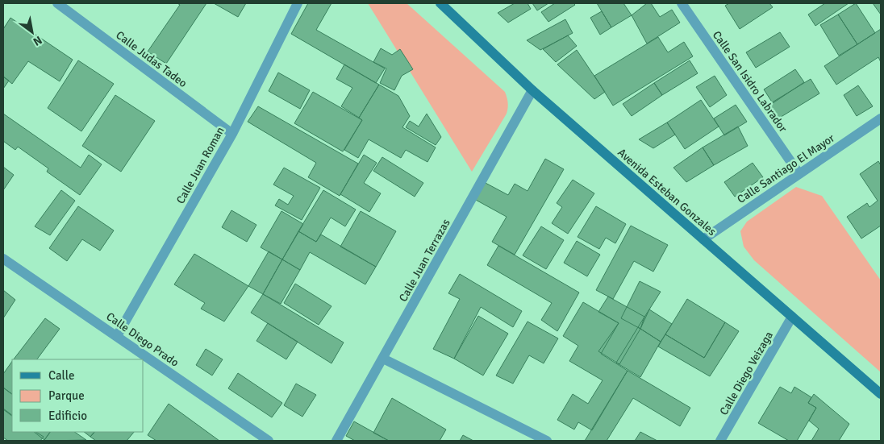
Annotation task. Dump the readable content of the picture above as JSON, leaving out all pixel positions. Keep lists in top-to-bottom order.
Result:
{
  "streets": {
    "street": [
      "Calle Judas Tadeo",
      "Calle San Isidro Labrador",
      "Calle Juan Roman",
      "Calle Santiago El Mayor",
      "Avenida Esteban Gonzales",
      "Calle Juan Terrazas",
      "Calle Diego Prado",
      "Calle Diego Veizaga"
    ]
  },
  "crossings": [
    ["Calle Judas Tadeo", "Calle Juan Roman"],
    ["Calle San Isidro Labrador", "Calle Santiago El Mayor"],
    ["Calle Juan Roman", "Calle Diego Prado"],
    ["Calle Santiago El Mayor", "Avenida Esteban Gonzales"],
    ["Avenida Esteban Gonzales", "Calle Juan Terrazas"],
    ["Avenida Esteban Gonzales", "Calle Diego Veizaga"]
  ],
  "legend": ["Calle", "Parque", "Edificio"],
  "north": "bottom right"
}
